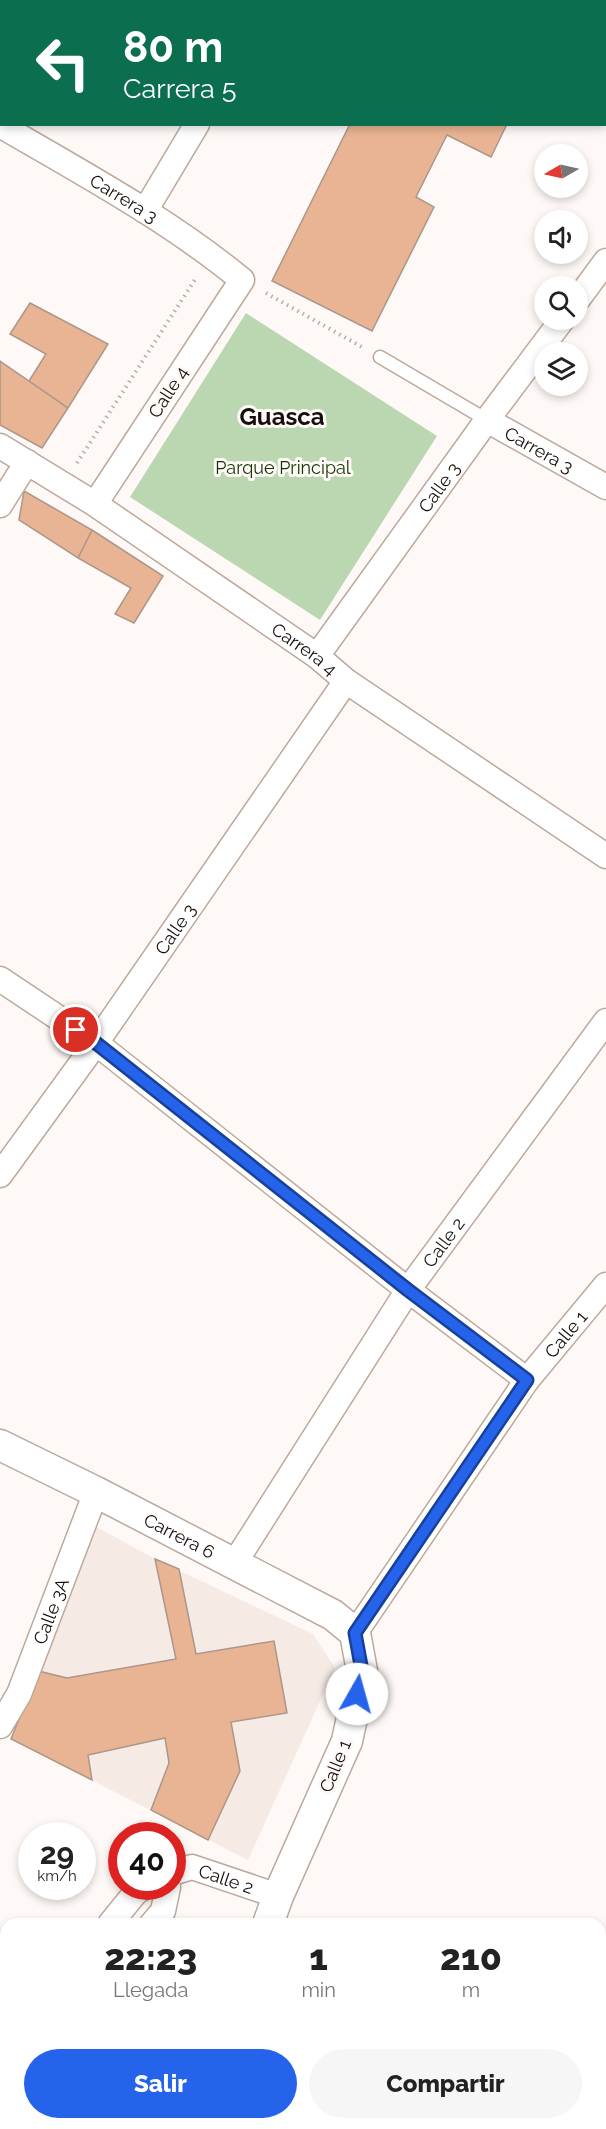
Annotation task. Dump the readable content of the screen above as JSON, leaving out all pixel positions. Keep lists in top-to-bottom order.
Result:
{
  "streets": {
    "street": [
      "Carrera 3",
      "Calle 4",
      "Calle 3",
      "Carrera 4",
      "Calle 2",
      "Calle 1",
      "Carrera 6",
      "Calle 3A"
    ]
  },
  "crossings": [
    ["Carrera 3", "Calle 4"],
    ["Carrera 3", "Calle 3"],
    ["Calle 4", "Carrera 4"],
    ["Calle 3", "Carrera 4"],
    ["Calle 2", "Calle 1"],
    ["Calle 2", "Carrera 6"],
    ["Calle 1", "Carrera 6"],
    ["Carrera 6", "Calle 3A"]
  ],
  "districts": ["Guasca"],
  "parks": ["Parque Principal"],
  "north": "left",
  "page": {
    "turn": ["80 m", "Carrera 5"],
    "speed": "29 km/h",
    "limit": "40",
    "eta": [
      "22:23",
      "Llegada",
      "1",
      "min",
      "210",
      "m"
    ],
    "buttons": ["Salir", "Compartir"]
  }
}
